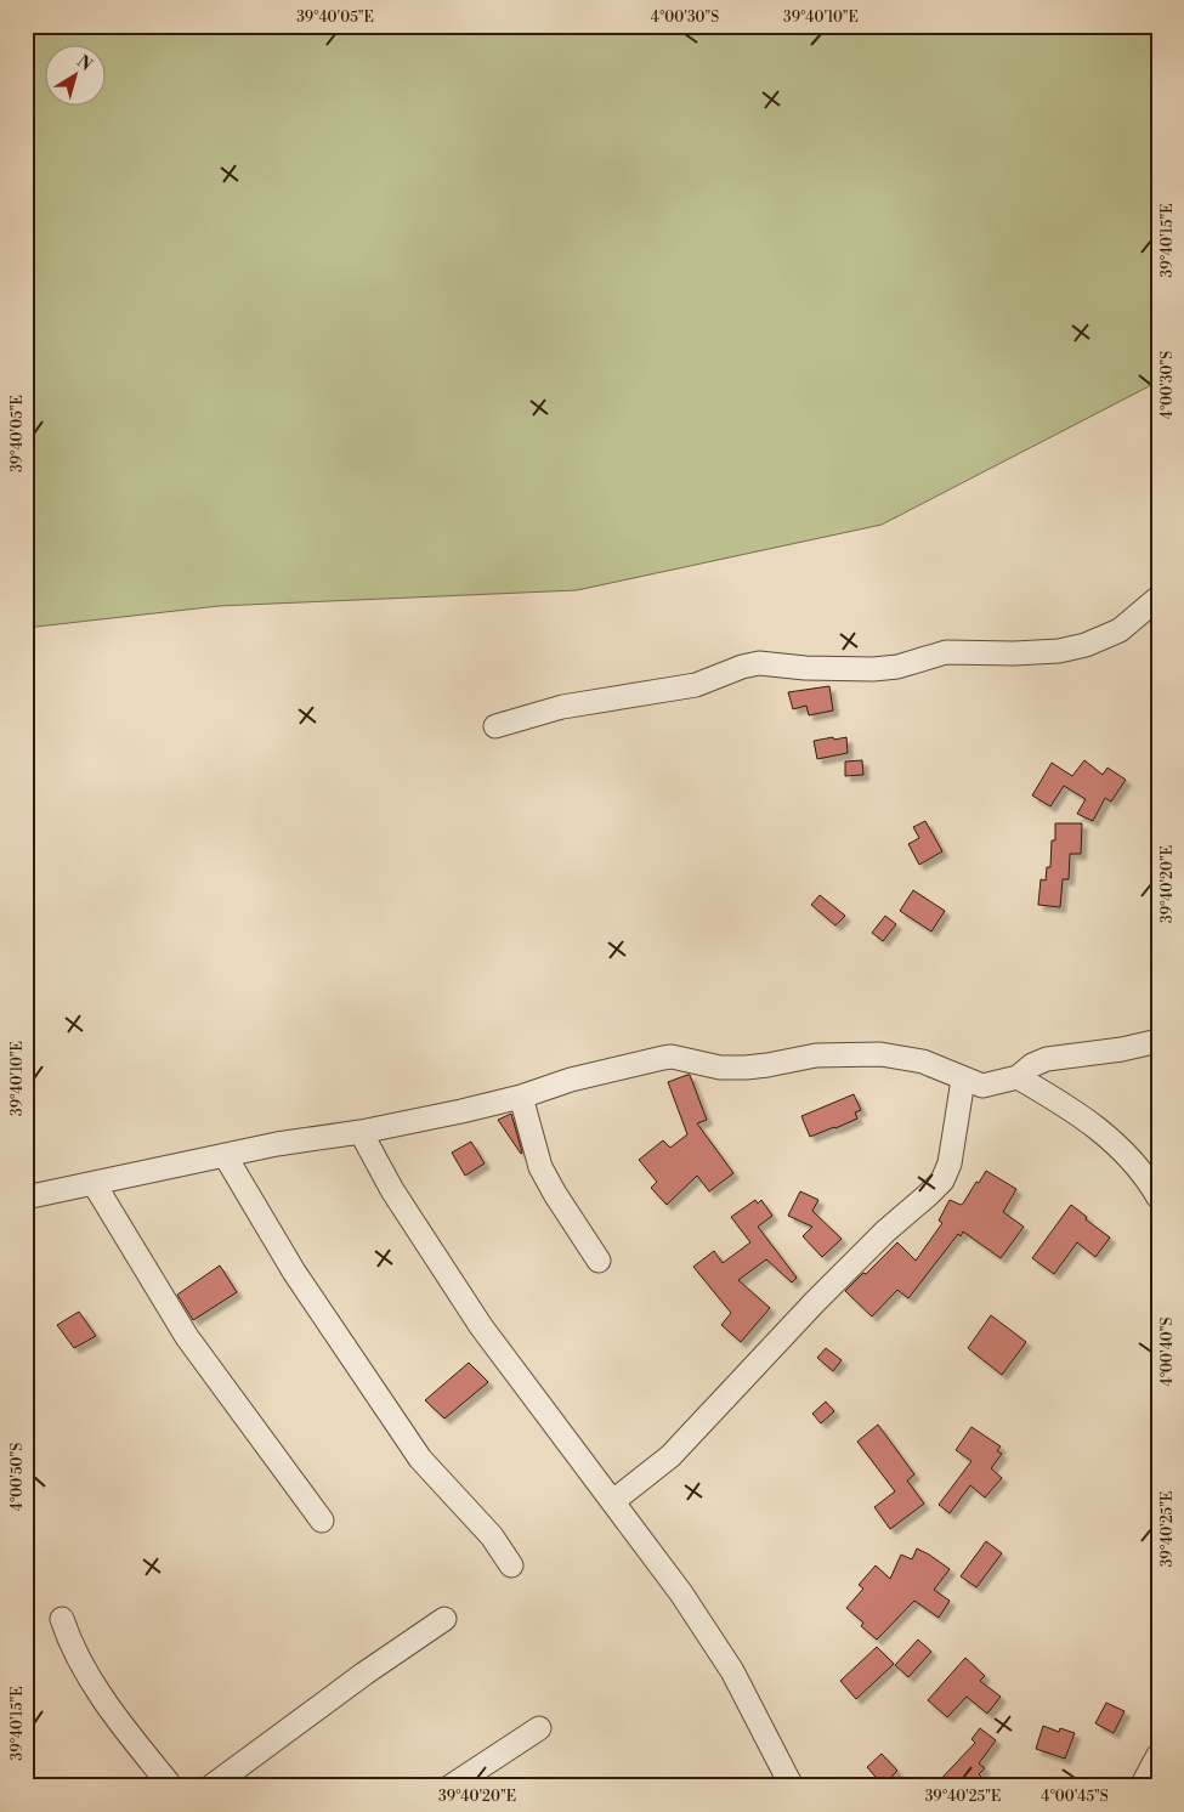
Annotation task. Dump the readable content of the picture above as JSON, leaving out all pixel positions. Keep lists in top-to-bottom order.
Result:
{
  "north": "top right",
  "coordinates": [
    "39°40'05\"E",
    "4°00'30\"S",
    "39°40'10\"E",
    "39°40'15\"E",
    "39°40'20\"E",
    "4°00'40\"S",
    "4°00'50\"S",
    "39°40'25\"E",
    "4°00'45\"S"
  ]
}
